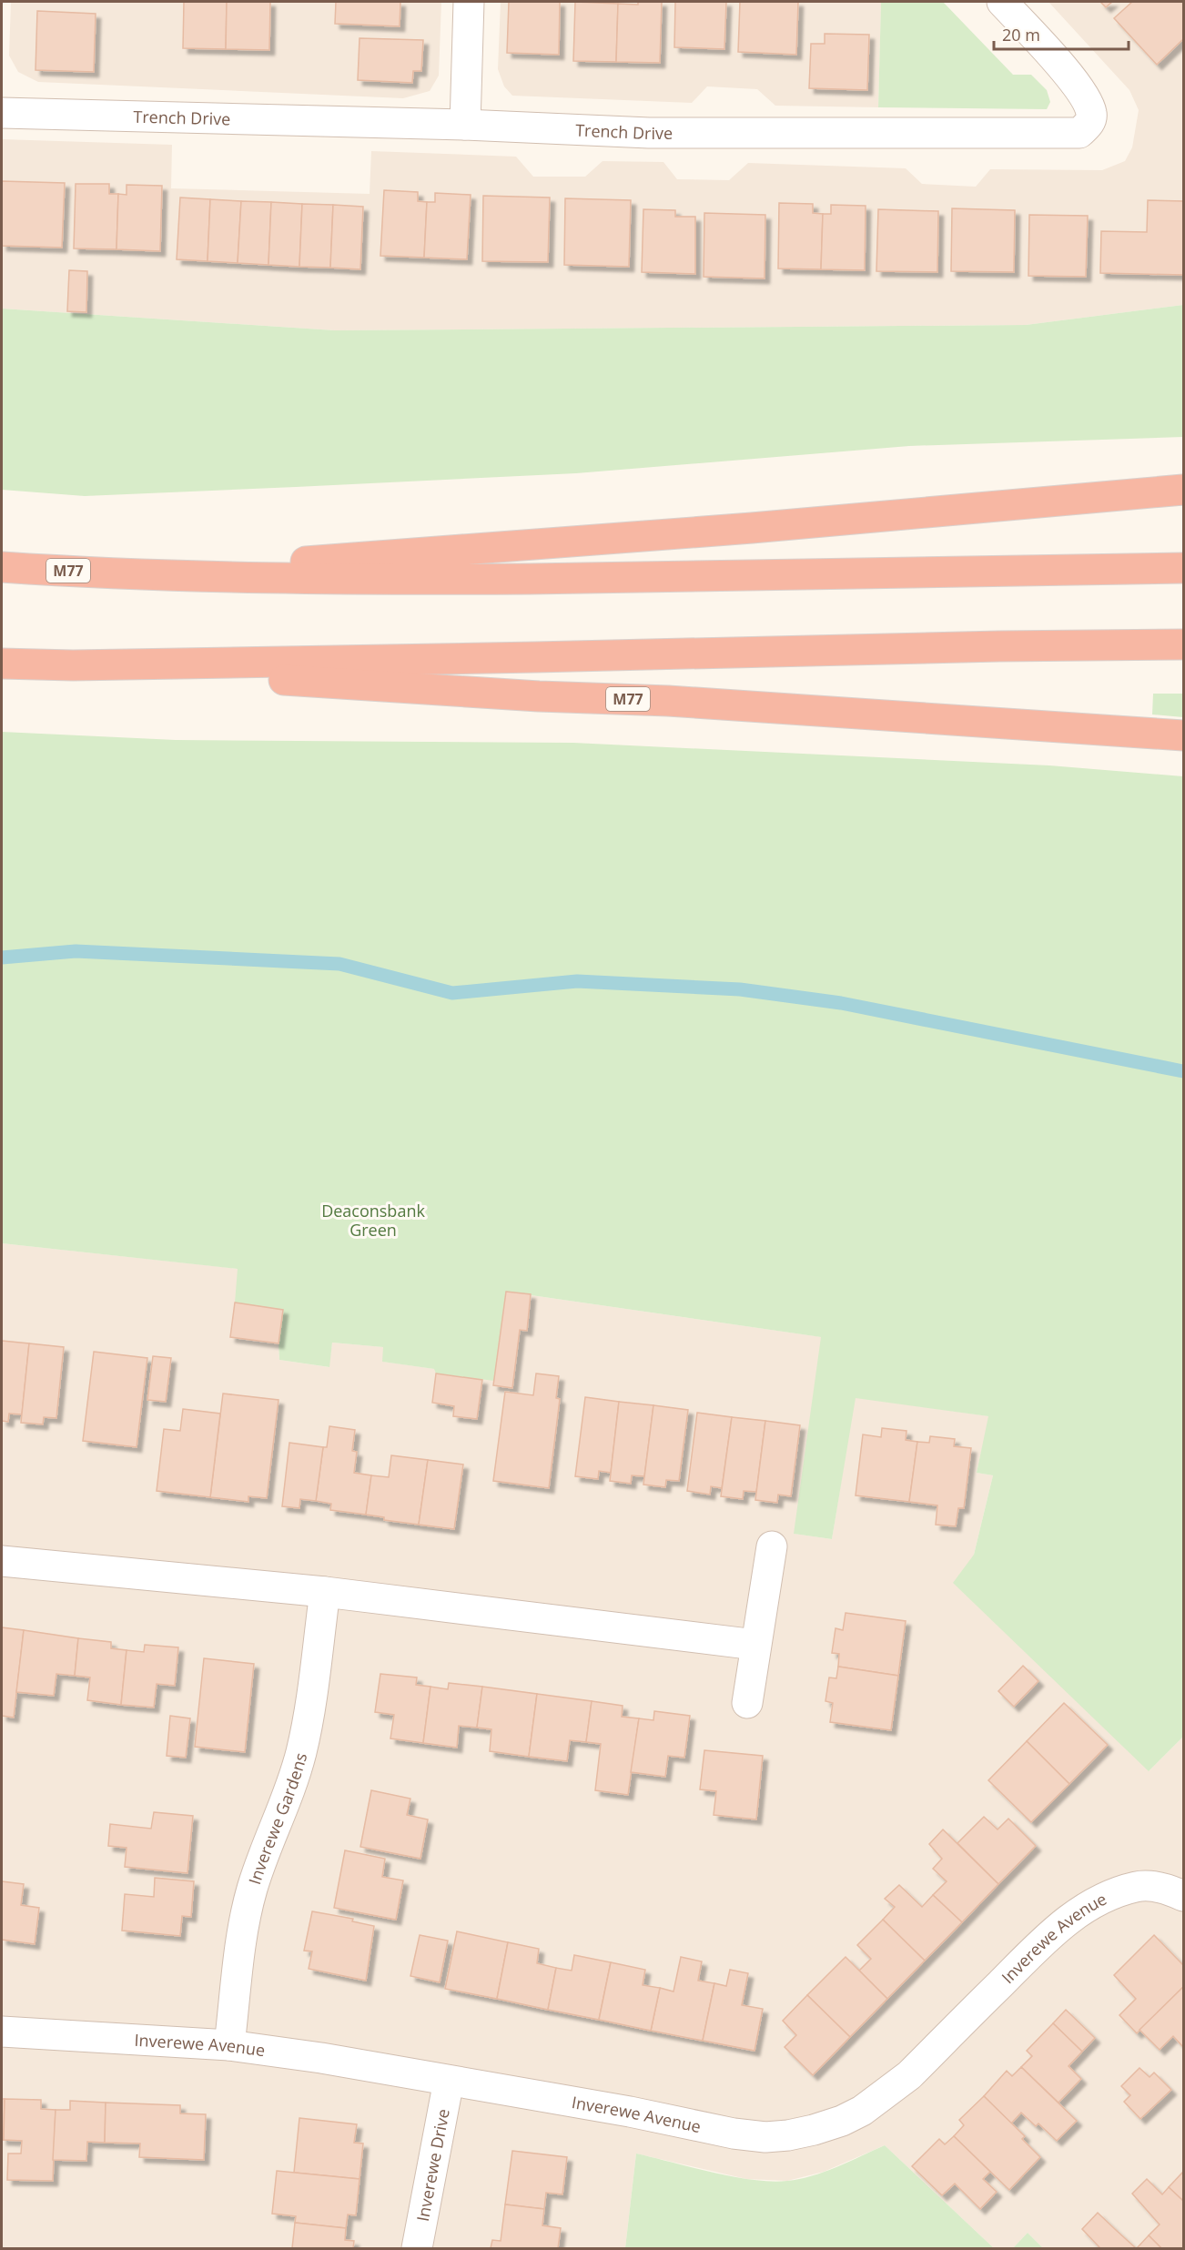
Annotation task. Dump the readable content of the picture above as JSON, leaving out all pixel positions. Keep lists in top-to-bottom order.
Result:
{
  "streets": {
    "highway": ["M77"],
    "street": [
      "Trench Drive",
      "Inverewe Gardens",
      "Inverewe Avenue",
      "Inverewe Drive"
    ]
  },
  "crossings": [
    ["Inverewe Gardens", "Inverewe Avenue"],
    ["Inverewe Avenue", "Inverewe Drive"]
  ],
  "parks": ["Deaconsbank Green"],
  "scale_bar": "20 m"
}
